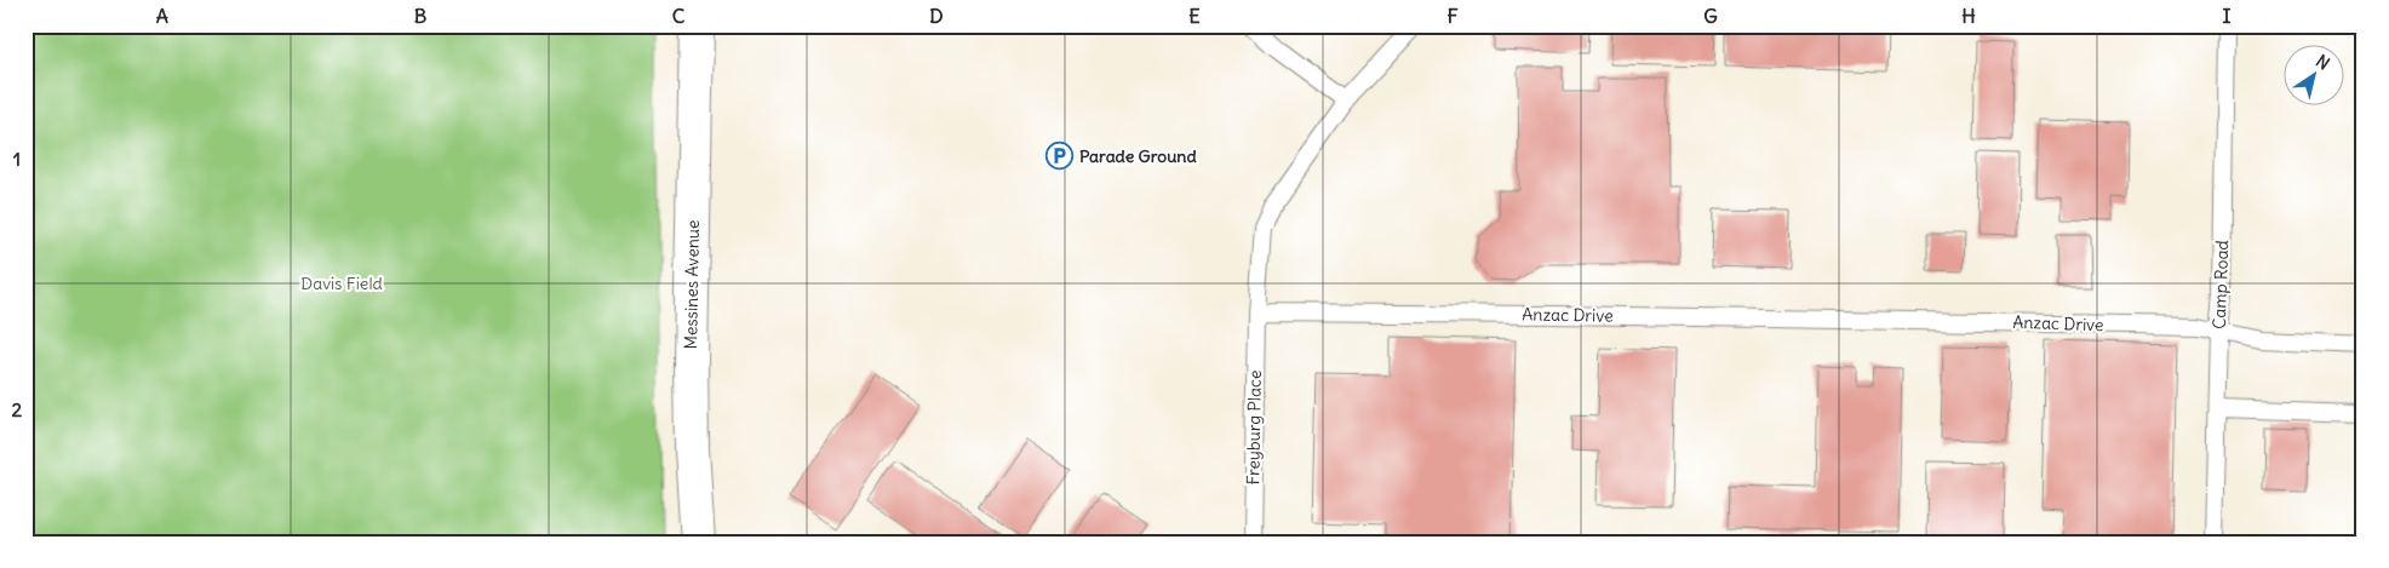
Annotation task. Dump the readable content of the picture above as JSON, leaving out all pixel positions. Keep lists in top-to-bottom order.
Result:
{
  "streets": {
    "street": ["Messines Avenue"],
    "lane": ["Camp Road", "Anzac Drive", "Freyburg Place"]
  },
  "crossings": [
    ["Camp Road", "Anzac Drive"],
    ["Anzac Drive", "Freyburg Place"]
  ],
  "parks": ["Davis Field"],
  "places": {
    "parking": ["Parade Ground"]
  },
  "north": "top right",
  "grid": {
    "columns": [
      "A",
      "B",
      "C",
      "D",
      "E",
      "F",
      "G",
      "H",
      "I"
    ],
    "rows": ["1", "2"]
  }
}
